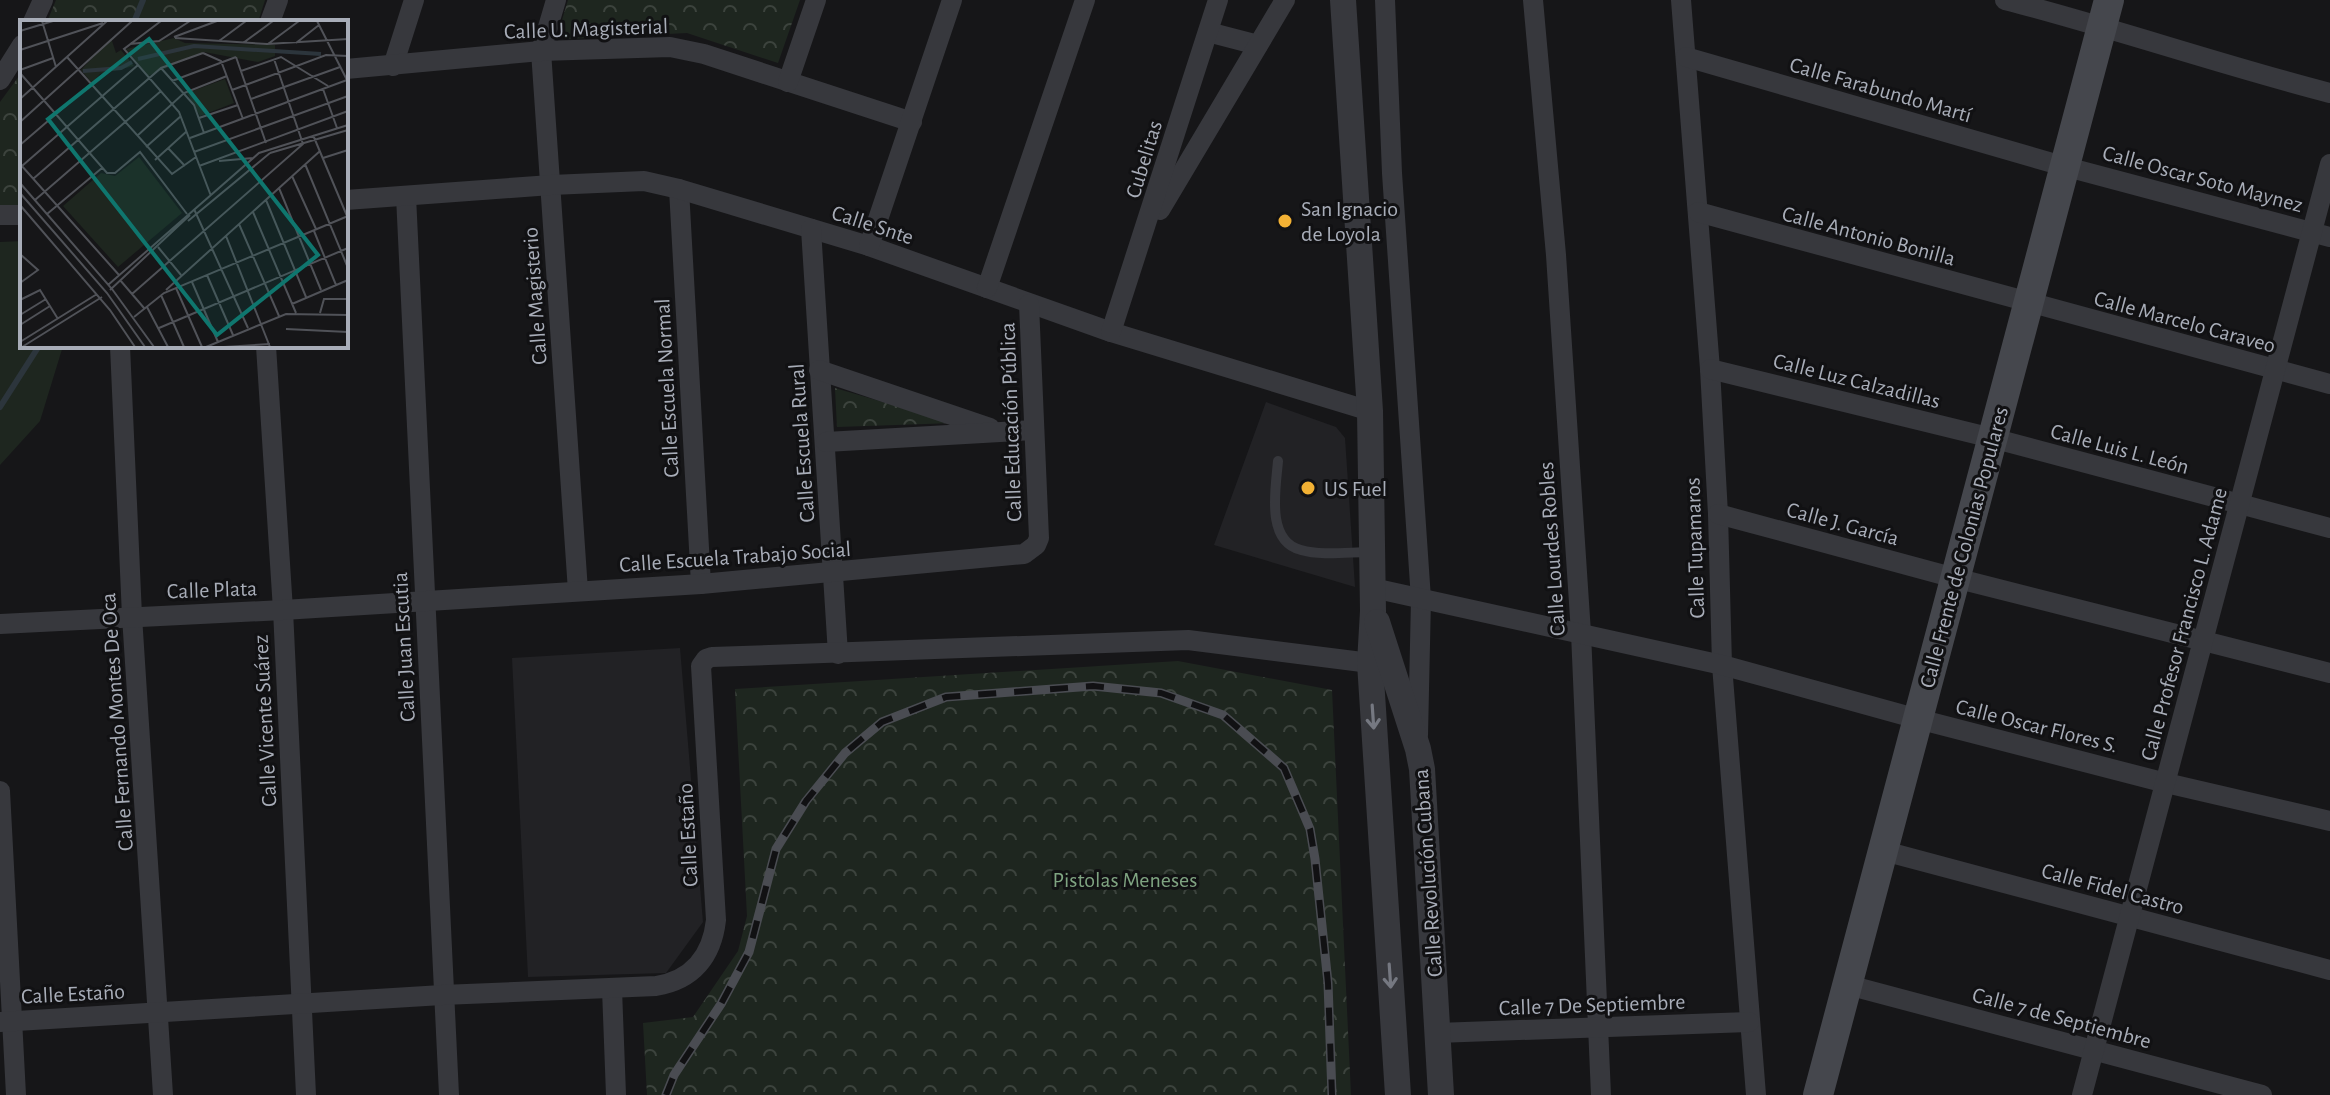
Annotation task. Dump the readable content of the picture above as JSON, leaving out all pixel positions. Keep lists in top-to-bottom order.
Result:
{
  "streets": {
    "main road": ["Calle Frente de Colonias Populares"],
    "street": [
      "Calle U. Magisterial",
      "Calle Farabundo Martí",
      "Cubelitas",
      "Calle Oscar Soto Maynez",
      "Calle Snte",
      "Calle Antonio Bonilla",
      "Calle Magisterio",
      "Calle Marcelo Caraveo",
      "Calle Luz Calzadillas",
      "Calle Escuela Normal",
      "Calle Educación Pública",
      "Calle Escuela Rural",
      "Calle Luis L. León",
      "Calle J. García",
      "Calle Tupamaros",
      "Calle Lourdes Robles",
      "Calle Escuela Trabajo Social",
      "Calle Plata",
      "Calle Profesor Francisco L. Adame",
      "Calle Juan Escutia",
      "Calle Vicente Suárez",
      "Calle Fernando Montes De Oca",
      "Calle Oscar Flores S.",
      "Calle Estaño",
      "Calle Revolución Cubana",
      "Calle Fidel Castro",
      "Calle 7 De Septiembre",
      "Calle 7 de Septiembre"
    ]
  },
  "crossings": [
    ["Calle U. Magisterial", "Calle Magisterio"],
    ["Calle Farabundo Martí", "Calle Oscar Soto Maynez"],
    ["Calle Farabundo Martí", "Calle Frente de Colonias Populares"],
    ["Calle Farabundo Martí", "Calle Tupamaros"],
    ["Cubelitas", "Calle Snte"],
    ["Calle Oscar Soto Maynez", "Calle Frente de Colonias Populares"],
    ["Calle Oscar Soto Maynez", "Calle Profesor Francisco L. Adame"],
    ["Calle Snte", "Calle Magisterio"],
    ["Calle Snte", "Calle Escuela Normal"],
    ["Calle Snte", "Calle Educación Pública"],
    ["Calle Snte", "Calle Escuela Rural"],
    ["Calle Snte", "Calle Juan Escutia"],
    ["Calle Snte", "Calle Revolución Cubana"],
    ["Calle Antonio Bonilla", "Calle Marcelo Caraveo"],
    ["Calle Antonio Bonilla", "Calle Frente de Colonias Populares"],
    ["Calle Antonio Bonilla", "Calle Tupamaros"],
    ["Calle Magisterio", "Calle Escuela Trabajo Social"],
    ["Calle Marcelo Caraveo", "Calle Frente de Colonias Populares"],
    ["Calle Marcelo Caraveo", "Calle Profesor Francisco L. Adame"],
    ["Calle Luz Calzadillas", "Calle Luis L. León"],
    ["Calle Luz Calzadillas", "Calle Frente de Colonias Populares"],
    ["Calle Luz Calzadillas", "Calle Tupamaros"],
    ["Calle Escuela Normal", "Calle Escuela Trabajo Social"],
    ["Calle Educación Pública", "Calle Escuela Trabajo Social"],
    ["Calle Escuela Rural", "Calle Escuela Trabajo Social"],
    ["Calle Escuela Rural", "Calle Estaño"],
    ["Calle Luis L. León", "Calle Frente de Colonias Populares"],
    ["Calle Luis L. León", "Calle Profesor Francisco L. Adame"],
    ["Calle J. García", "Calle Frente de Colonias Populares"],
    ["Calle J. García", "Calle Tupamaros"],
    ["Calle J. García", "Calle Profesor Francisco L. Adame"],
    ["Calle Frente de Colonias Populares", "Calle Oscar Flores S."],
    ["Calle Frente de Colonias Populares", "Calle Fidel Castro"],
    ["Calle Frente de Colonias Populares", "Calle 7 de Septiembre"],
    ["Calle Tupamaros", "Calle Oscar Flores S."],
    ["Calle Tupamaros", "Calle 7 De Septiembre"],
    ["Calle Lourdes Robles", "Calle Oscar Flores S."],
    ["Calle Lourdes Robles", "Calle 7 De Septiembre"],
    ["Calle Escuela Trabajo Social", "Calle Plata"],
    ["Calle Escuela Trabajo Social", "Calle Juan Escutia"],
    ["Calle Plata", "Calle Juan Escutia"],
    ["Calle Plata", "Calle Vicente Suárez"],
    ["Calle Plata", "Calle Fernando Montes De Oca"],
    ["Calle Profesor Francisco L. Adame", "Calle Oscar Flores S."],
    ["Calle Profesor Francisco L. Adame", "Calle Fidel Castro"],
    ["Calle Profesor Francisco L. Adame", "Calle 7 de Septiembre"],
    ["Calle Juan Escutia", "Calle Estaño"],
    ["Calle Vicente Suárez", "Calle Estaño"],
    ["Calle Fernando Montes De Oca", "Calle Estaño"],
    ["Calle Oscar Flores S.", "Calle Revolución Cubana"],
    ["Calle Estaño", "Calle Revolución Cubana"],
    ["Calle Revolución Cubana", "Calle 7 De Septiembre"]
  ],
  "parks": ["Pistolas Meneses"],
  "places": ["San Ignacio de Loyola", "US Fuel"]
}
